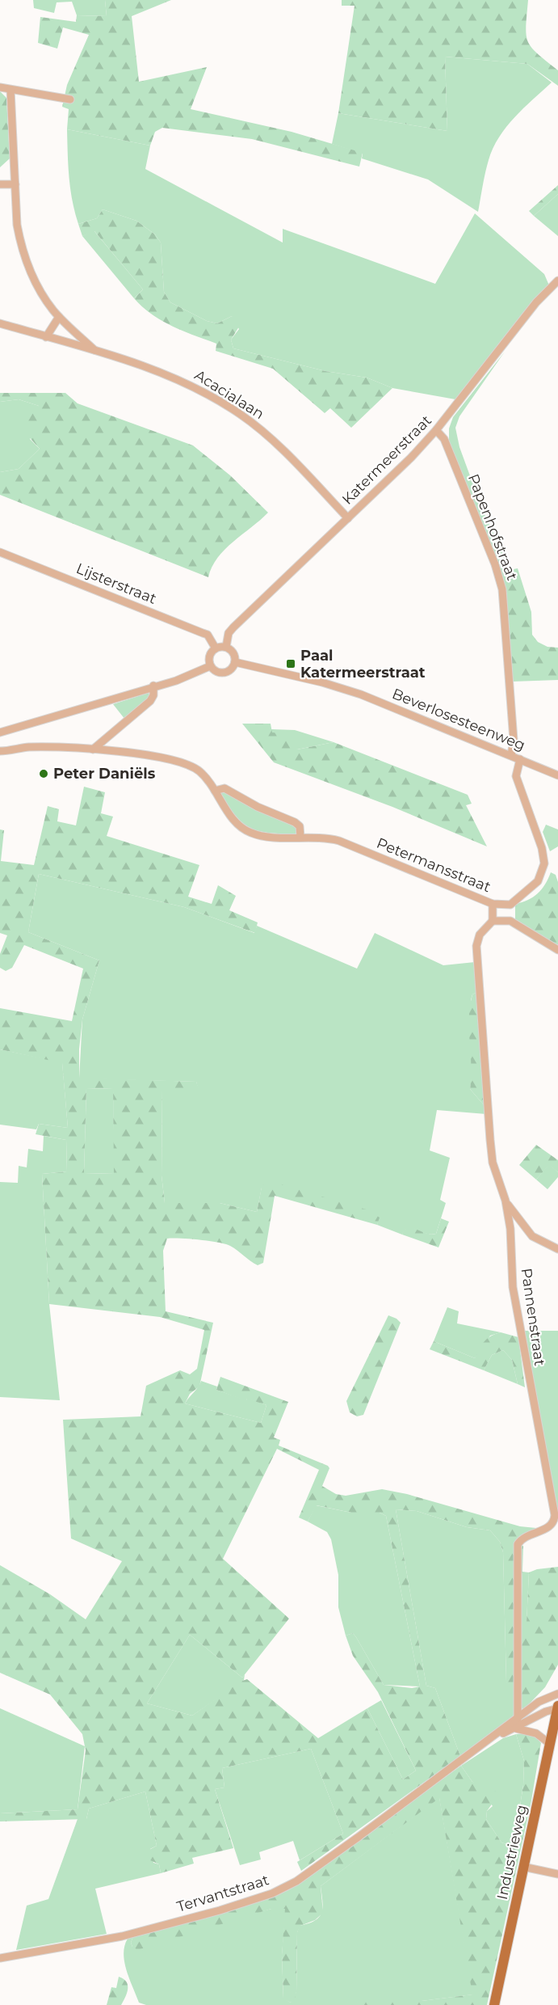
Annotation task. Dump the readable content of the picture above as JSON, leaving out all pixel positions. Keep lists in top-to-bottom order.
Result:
{
  "streets": {
    "main road": ["Industrieweg"],
    "street": [
      "Acacialaan",
      "Katermeerstraat",
      "Papenhofstraat",
      "Lijsterstraat",
      "Beverlosesteenweg",
      "Petermansstraat",
      "Pannenstraat",
      "Tervantstraat"
    ]
  },
  "crossings": [
    ["Acacialaan", "Katermeerstraat"],
    ["Katermeerstraat", "Papenhofstraat"],
    ["Katermeerstraat", "Lijsterstraat"],
    ["Katermeerstraat", "Beverlosesteenweg"],
    ["Papenhofstraat", "Beverlosesteenweg"],
    ["Lijsterstraat", "Beverlosesteenweg"],
    ["Pannenstraat", "Tervantstraat"],
    ["Industrieweg", "Tervantstraat"]
  ],
  "places": {
    "transit": ["Paal Katermeerstraat"],
    "other": ["Peter Daniëls"]
  }
}
